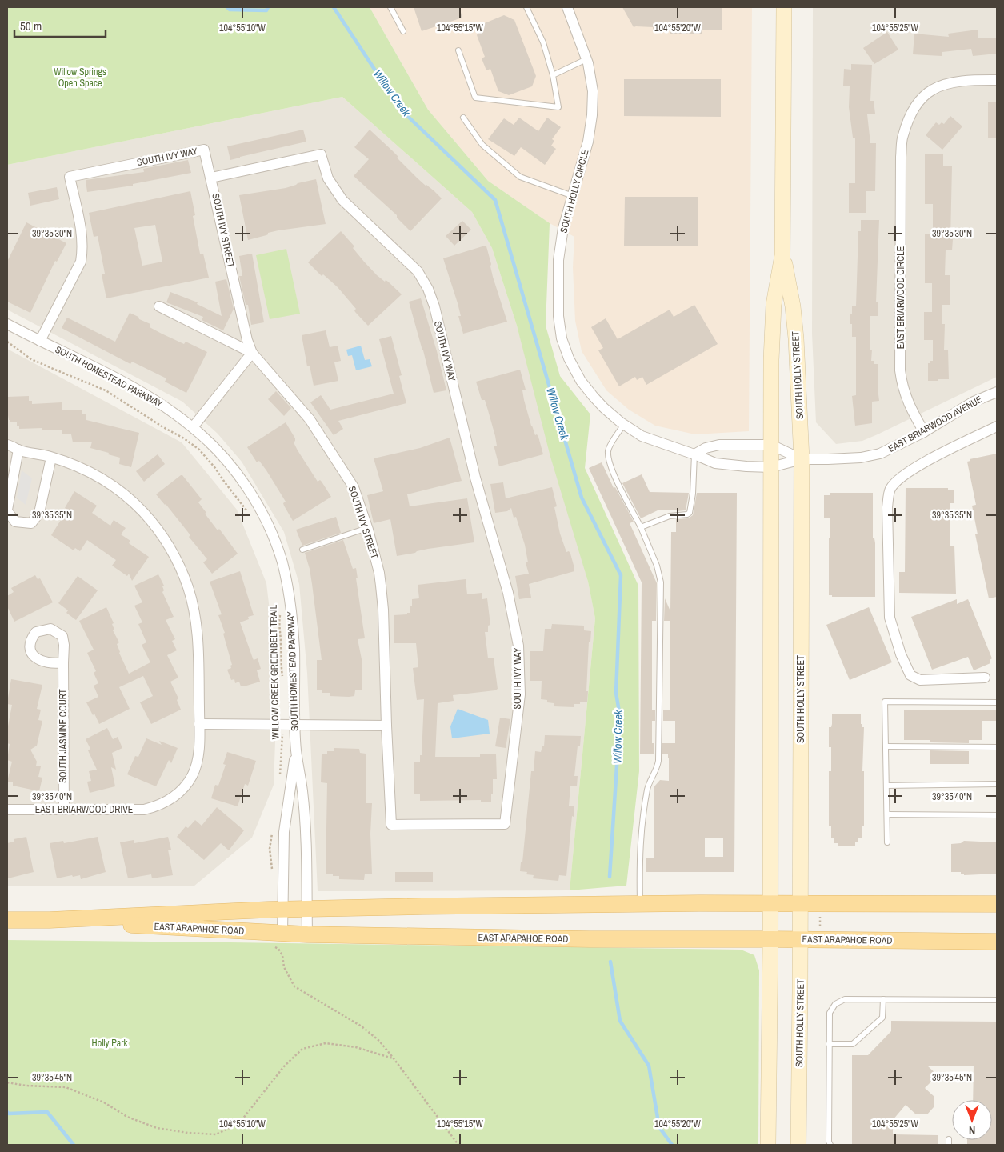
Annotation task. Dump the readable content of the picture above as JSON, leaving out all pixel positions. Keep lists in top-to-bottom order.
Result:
{
  "streets": {
    "main road": ["SOUTH HOLLY STREET", "EAST ARAPAHOE ROAD"],
    "street": [
      "SOUTH IVY WAY",
      "SOUTH HOLLY CIRCLE",
      "SOUTH IVY STREET",
      "EAST BRIARWOOD CIRCLE",
      "SOUTH HOMESTEAD PARKWAY",
      "EAST BRIARWOOD AVENUE",
      "SOUTH JASMINE COURT",
      "EAST BRIARWOOD DRIVE"
    ],
    "path": ["WILLOW CREEK GREENBELT TRAIL"]
  },
  "crossings": [
    ["SOUTH IVY WAY", "SOUTH IVY STREET"],
    ["SOUTH IVY WAY", "SOUTH HOMESTEAD PARKWAY"],
    ["SOUTH HOLLY CIRCLE", "SOUTH HOLLY STREET"],
    ["SOUTH HOLLY CIRCLE", "EAST BRIARWOOD AVENUE"],
    ["EAST BRIARWOOD CIRCLE", "EAST BRIARWOOD AVENUE"],
    ["SOUTH HOLLY STREET", "EAST BRIARWOOD AVENUE"],
    ["SOUTH HOLLY STREET", "EAST ARAPAHOE ROAD"],
    ["SOUTH HOMESTEAD PARKWAY", "EAST ARAPAHOE ROAD"],
    ["SOUTH JASMINE COURT", "EAST BRIARWOOD DRIVE"]
  ],
  "water": ["Willow Creek"],
  "parks": ["Willow Springs Open Space", "Holly Park"],
  "scale_bar": "50 m",
  "north": "bottom",
  "coordinates": [
    "104°55'10\"W",
    "104°55'15\"W",
    "104°55'20\"W",
    "104°55'25\"W",
    "39°35'30\"N",
    "39°35'35\"N",
    "39°35'40\"N",
    "39°35'45\"N"
  ]
}
